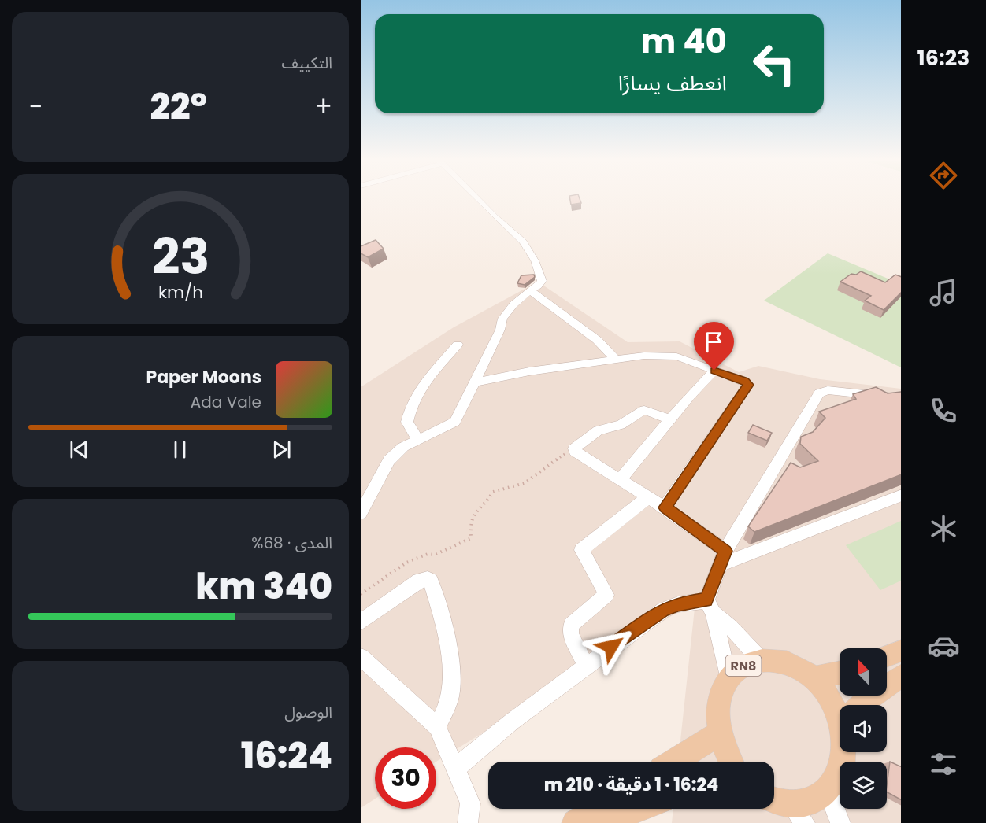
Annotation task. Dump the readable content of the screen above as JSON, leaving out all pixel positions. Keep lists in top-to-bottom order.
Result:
{
  "streets": {
    "main road": ["RN8"]
  },
  "north": "top left",
  "page": {
    "tabs": "16:23",
    "tile": [
      "التكييف",
      ["المدى · 68%", "340 km"],
      ["الوصول", "16:24"]
    ],
    "turn": ["40 m", "انعطف يسارًا"],
    "heat": ["−", "22°", "+"],
    "song": ["Paper Moons", "Ada Vale"],
    "limit": "30",
    "trip": "16:24 · 1 دقيقة · 210 m",
    "gauge": ["23", "km/h"]
  }
}
